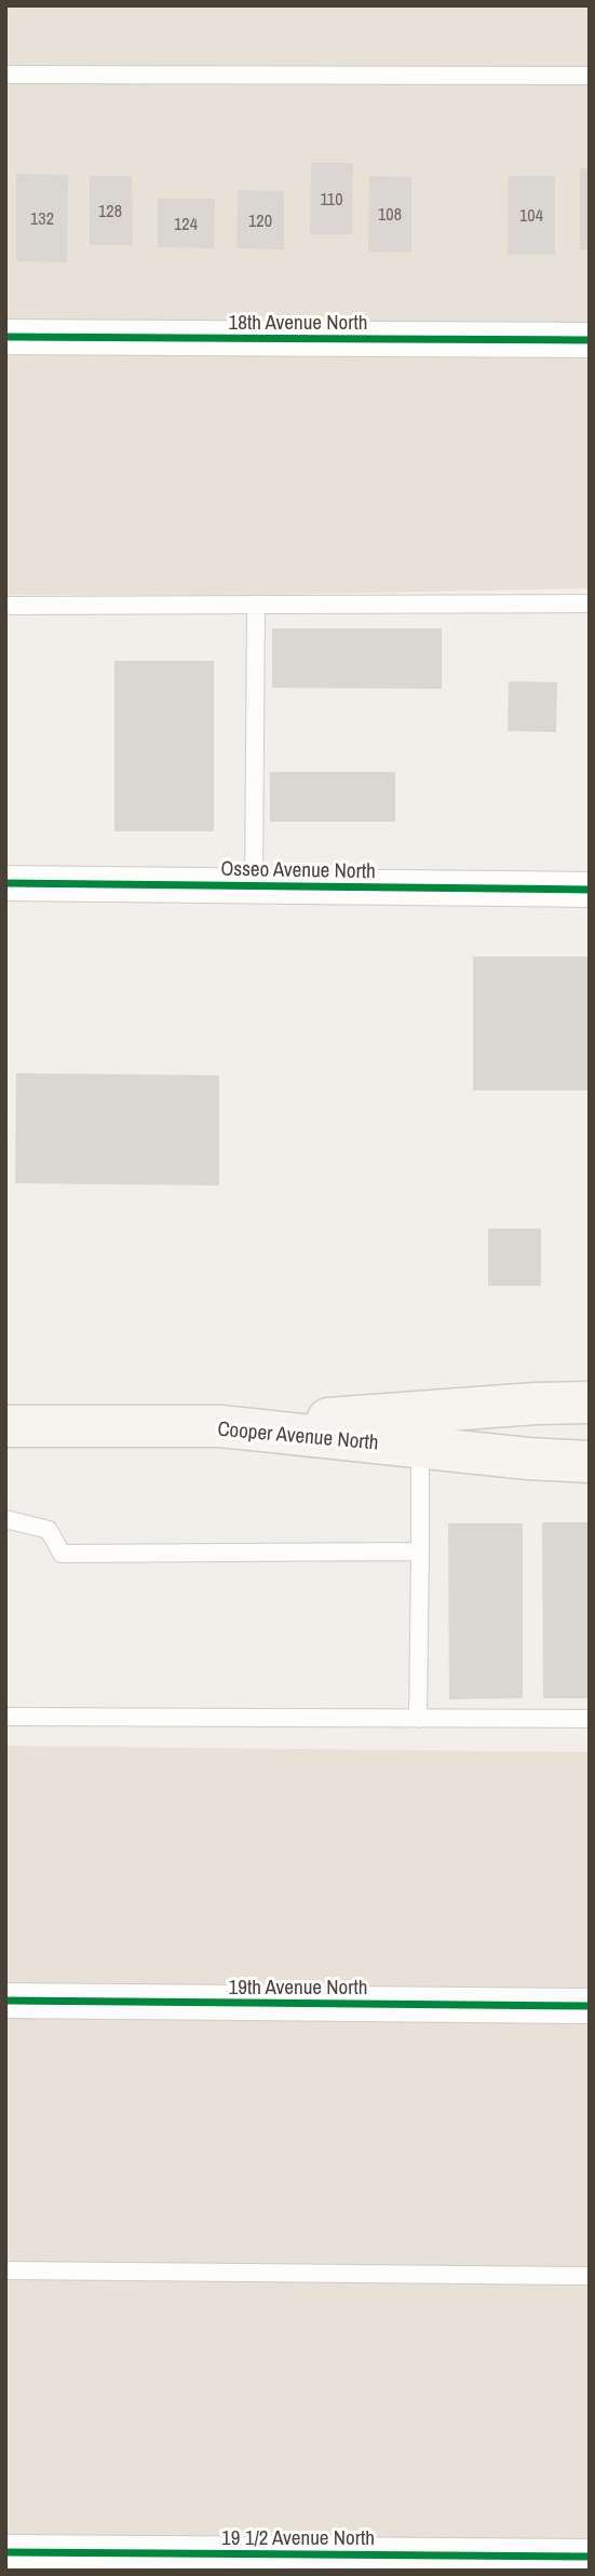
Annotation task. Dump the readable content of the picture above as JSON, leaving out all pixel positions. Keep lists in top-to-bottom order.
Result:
{
  "streets": {
    "main road": ["Cooper Avenue North"],
    "street": [
      "18th Avenue North",
      "Osseo Avenue North",
      "19th Avenue North",
      "19 1/2 Avenue North"
    ]
  },
  "house_numbers": [
    "110",
    "128",
    "108",
    "104",
    "132",
    "120",
    "124"
  ]
}
